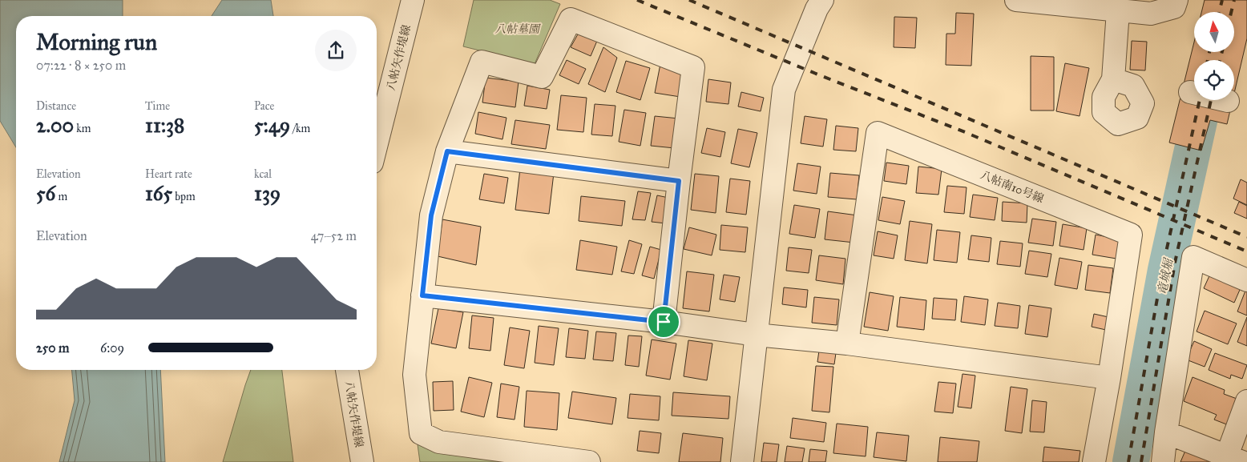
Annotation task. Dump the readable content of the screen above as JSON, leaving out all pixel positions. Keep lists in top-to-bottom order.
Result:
{
  "streets": {
    "street": ["八帖矢作堤線", "八帖南10号線"]
  },
  "water": ["竜城堀"],
  "parks": ["八帖墓園"],
  "north": "top",
  "page": {
    "heading": ["Morning run", "07:22 · 8 × 250 m"],
    "stats": [
      ["Distance", "2.00 km"],
      ["Time", "11:38"],
      ["Pace", "5:49 /km"],
      ["Elevation", "56 m"],
      ["Heart rate", "165 bpm"],
      ["kcal", "139"]
    ],
    "chart": ["Elevation", "47–52 m"],
    "list": [
      {
        "name": "250 m",
        "note": "6:09"
      }
    ]
  }
}
